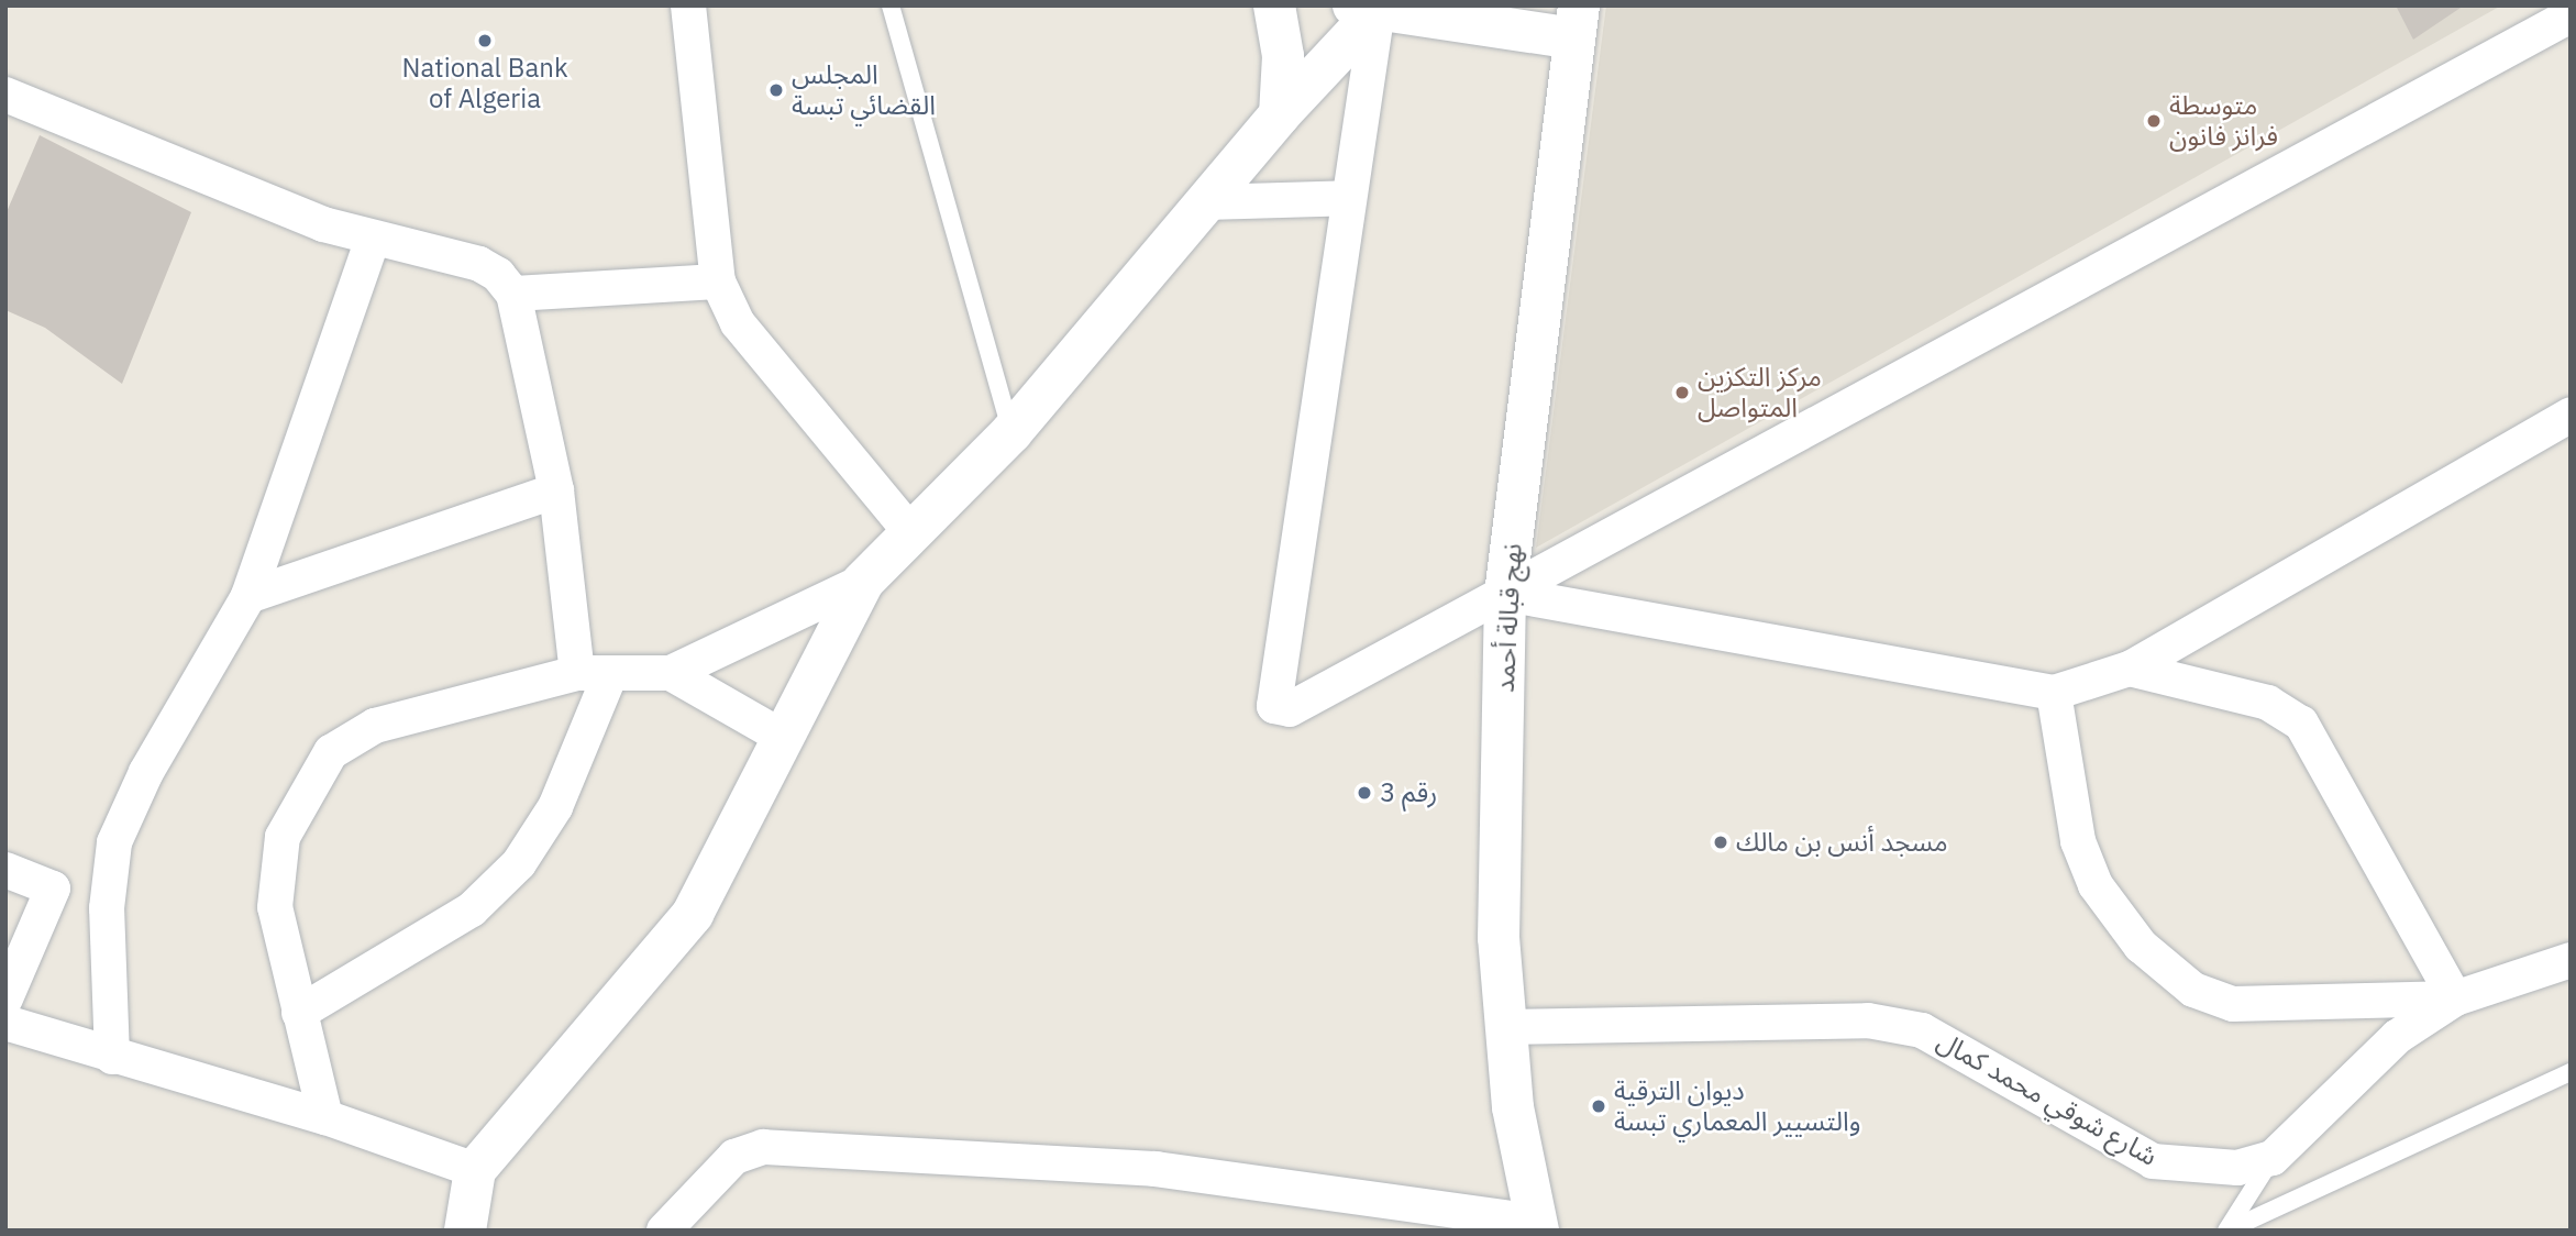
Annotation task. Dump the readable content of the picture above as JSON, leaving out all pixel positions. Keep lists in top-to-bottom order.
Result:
{
  "streets": {
    "street": ["نهج قبالة أحمد", "شارع شوقي محمد كمال"]
  },
  "crossings": [
    ["نهج قبالة أحمد", "شارع شوقي محمد كمال"]
  ],
  "places": [
    "National Bank of Algeria",
    "المجلس القضائي تبسة",
    "متوسطة فرانز فانون",
    "مركز التكزين المتواصل",
    "رقم 3",
    "مسجد أنس بن مالك",
    "ديوان الترقية والتسيير المعماري تبسة"
  ]
}
